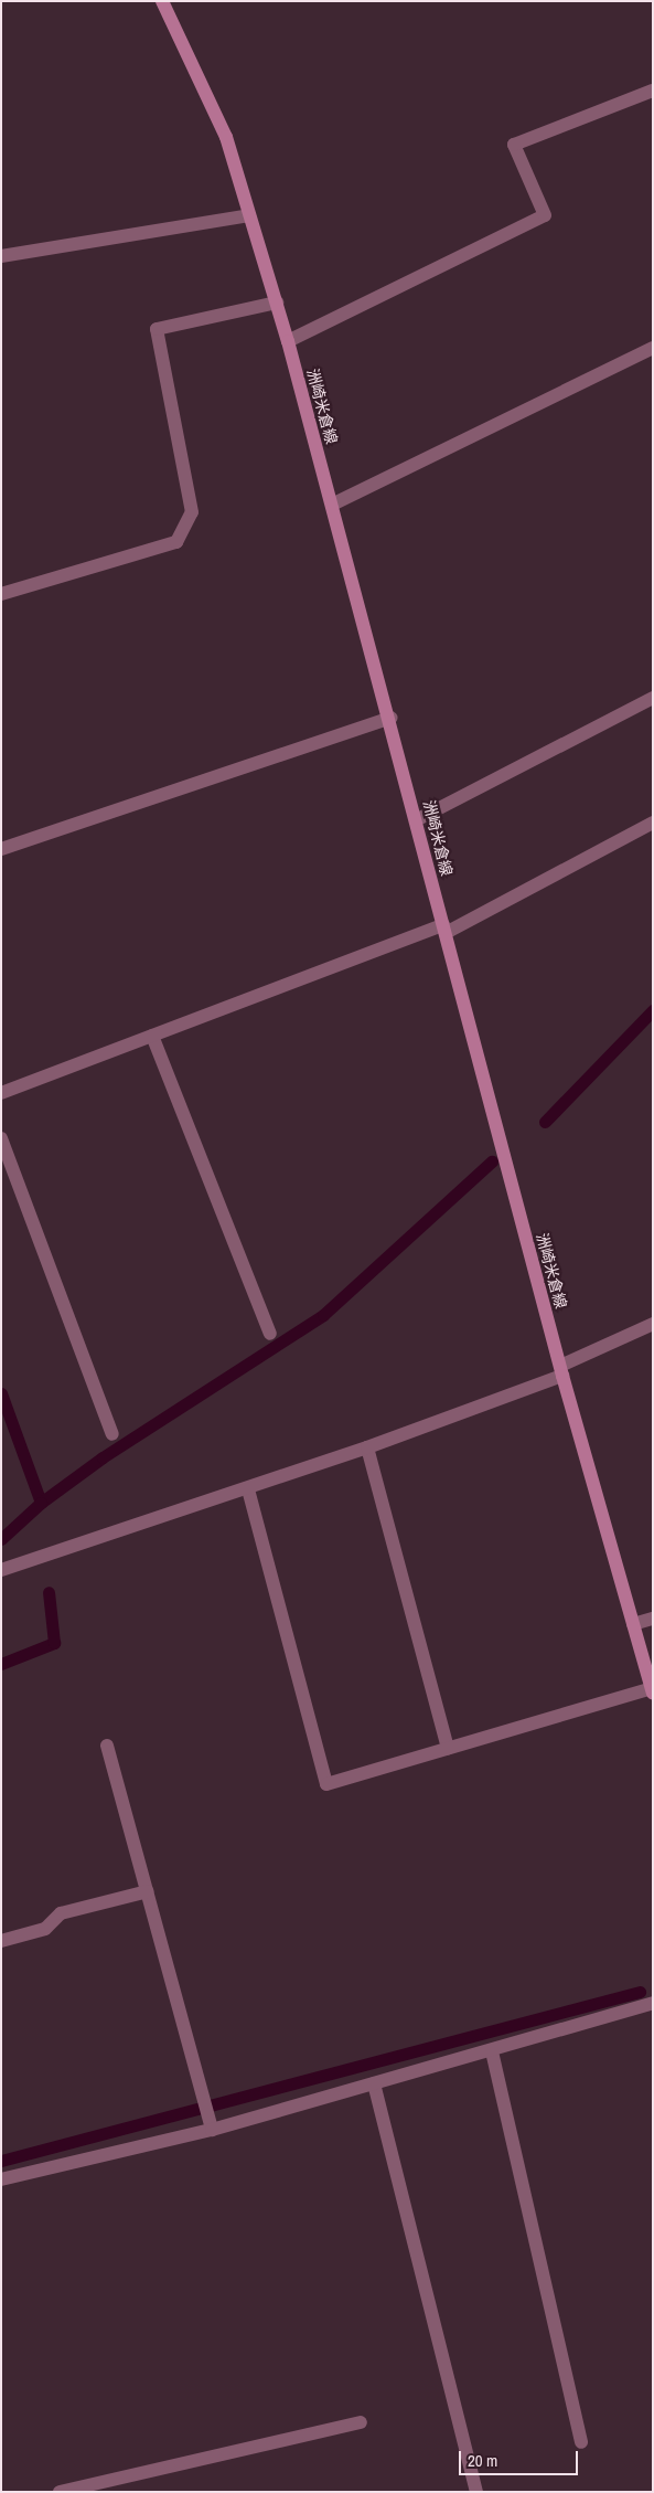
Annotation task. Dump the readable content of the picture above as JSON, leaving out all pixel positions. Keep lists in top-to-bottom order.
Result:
{
  "streets": {
    "main road": ["洲崎米倉線"]
  },
  "scale_bar": "20 m"
}
